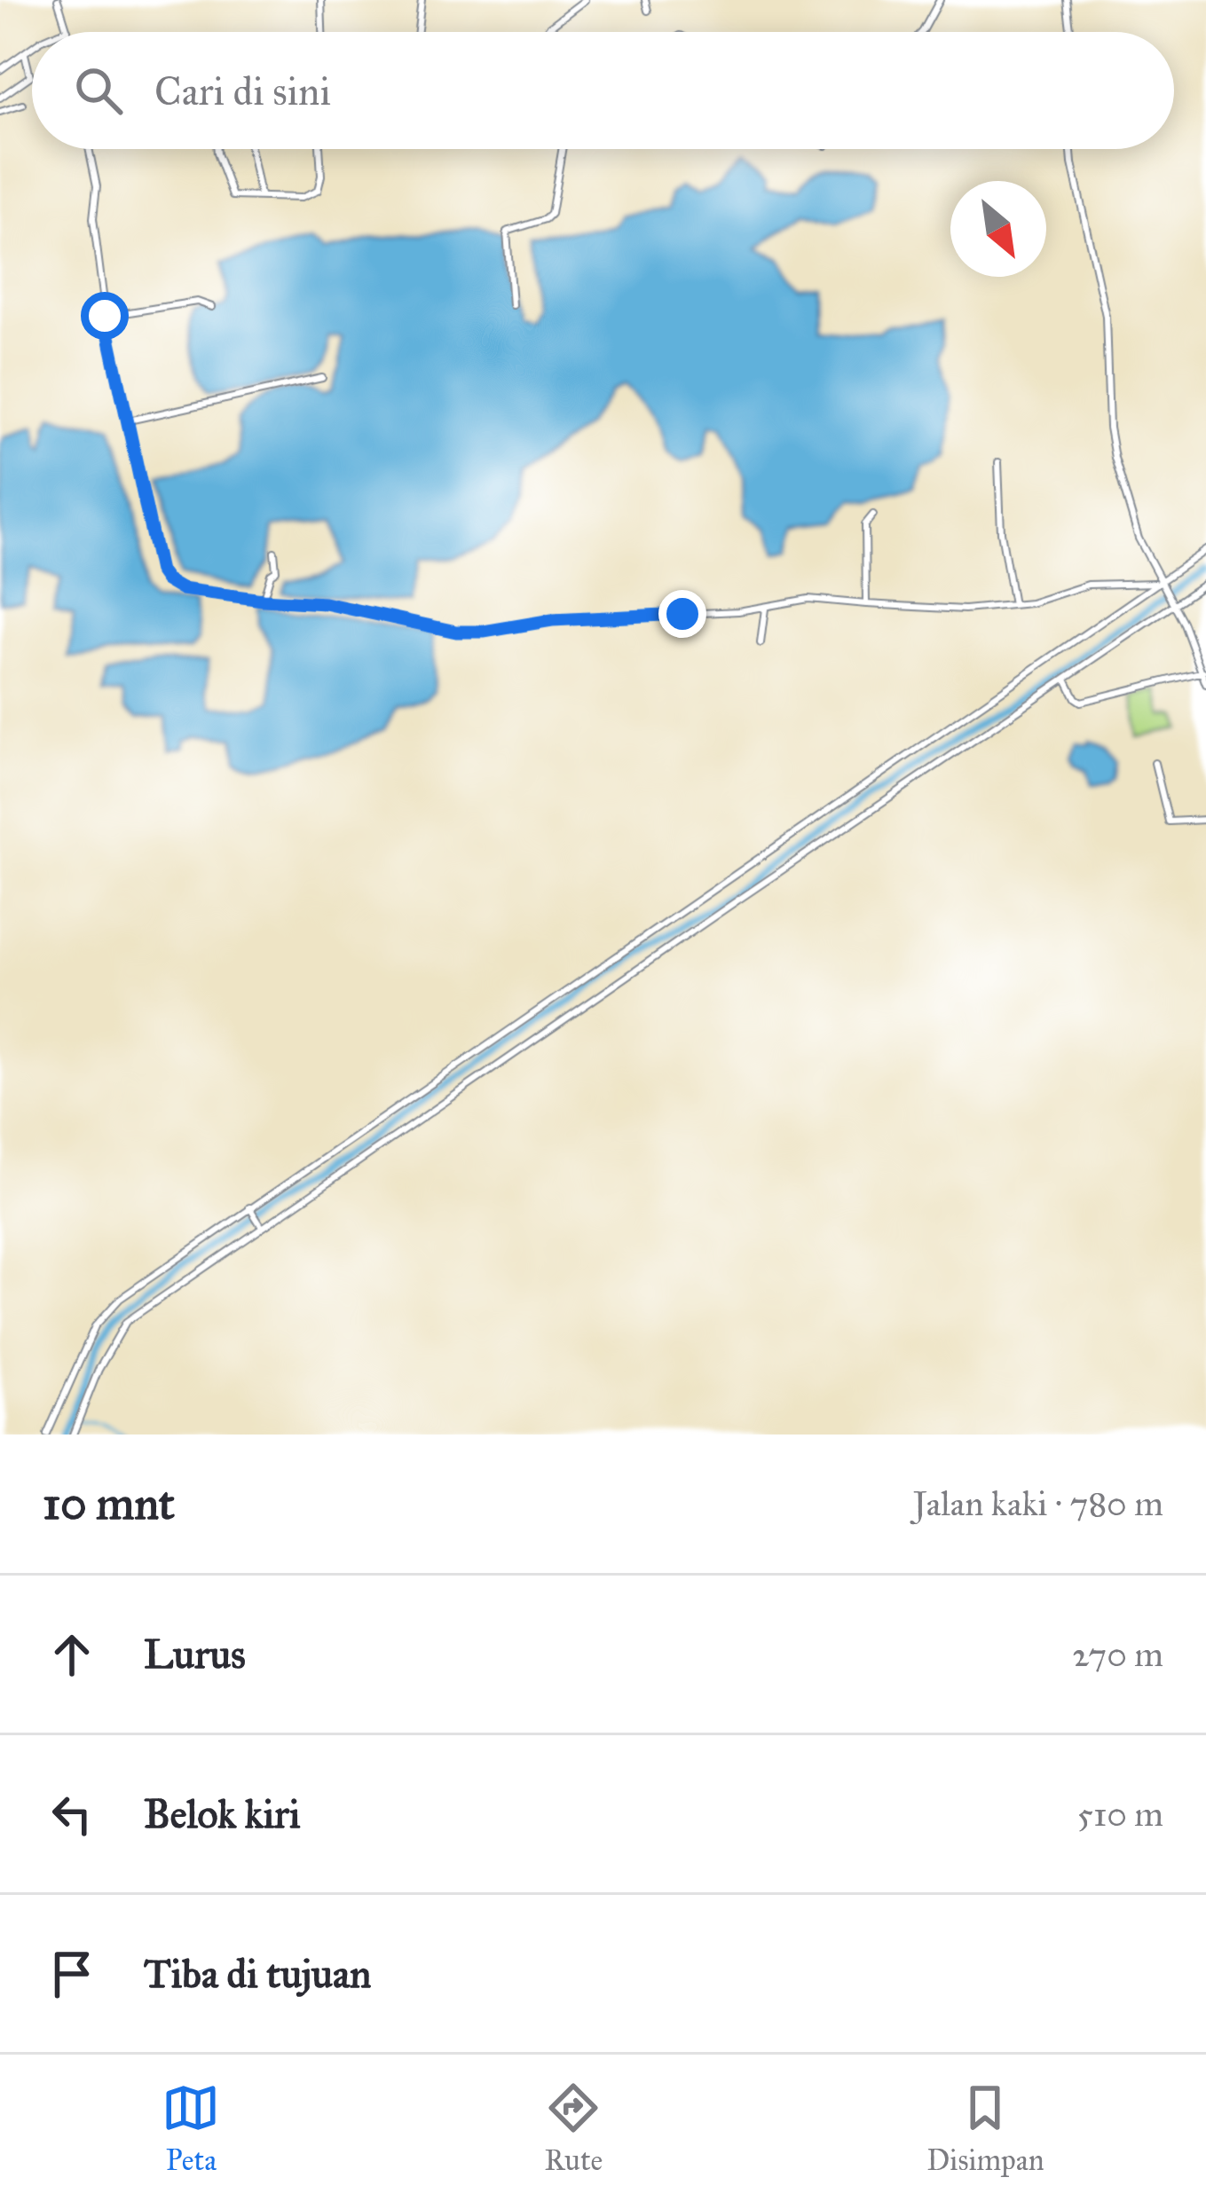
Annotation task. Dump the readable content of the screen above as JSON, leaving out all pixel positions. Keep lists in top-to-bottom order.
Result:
{
  "north": "bottom right",
  "page": {
    "search": "Cari di sini",
    "heading": ["10 mnt", "Jalan kaki · 780 m"],
    "list": [
      ["Lurus", "270 m"],
      ["Belok kiri", "510 m"],
      "Tiba di tujuan"
    ],
    "nav": ["Peta", "Rute", "Disimpan"]
  }
}
